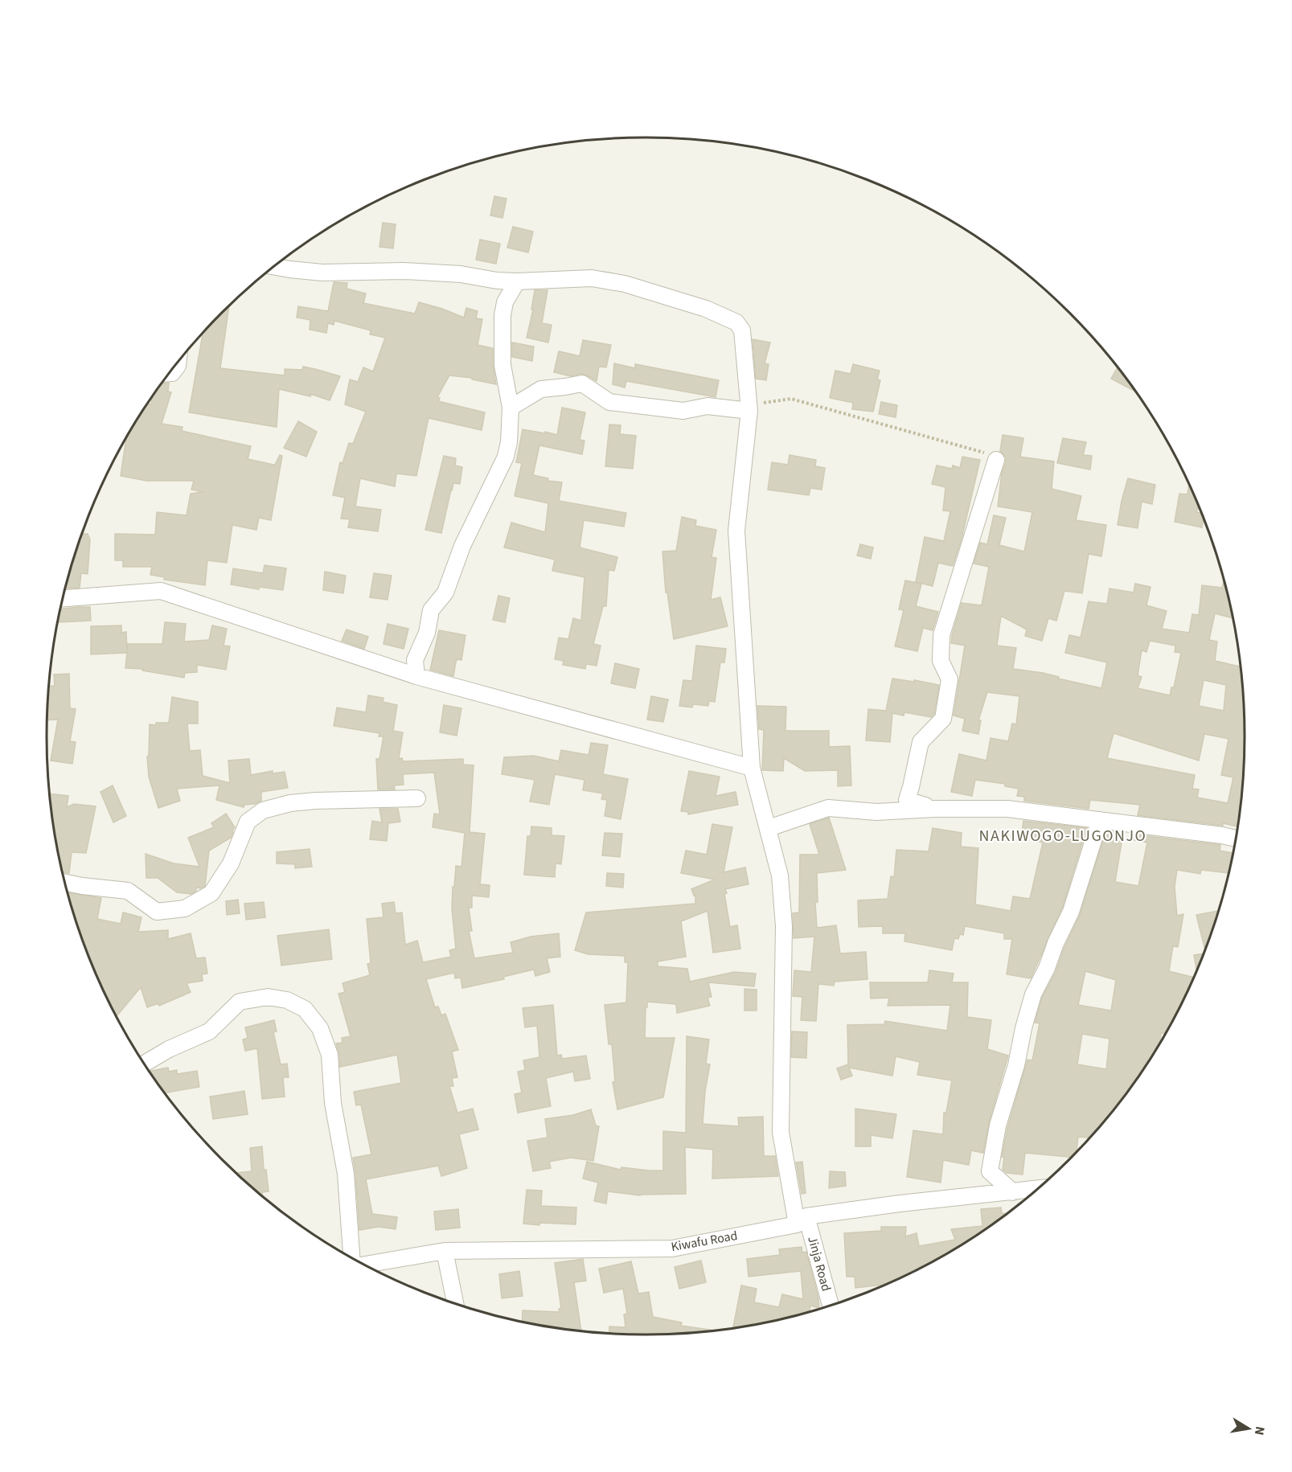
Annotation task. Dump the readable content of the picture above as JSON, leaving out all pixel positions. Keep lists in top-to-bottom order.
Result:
{
  "streets": {
    "street": ["Kiwafu Road", "Jinja Road"]
  },
  "crossings": [
    ["Kiwafu Road", "Jinja Road"]
  ],
  "districts": ["NAKIWOGO-LUGONJO"],
  "north": "right"
}
